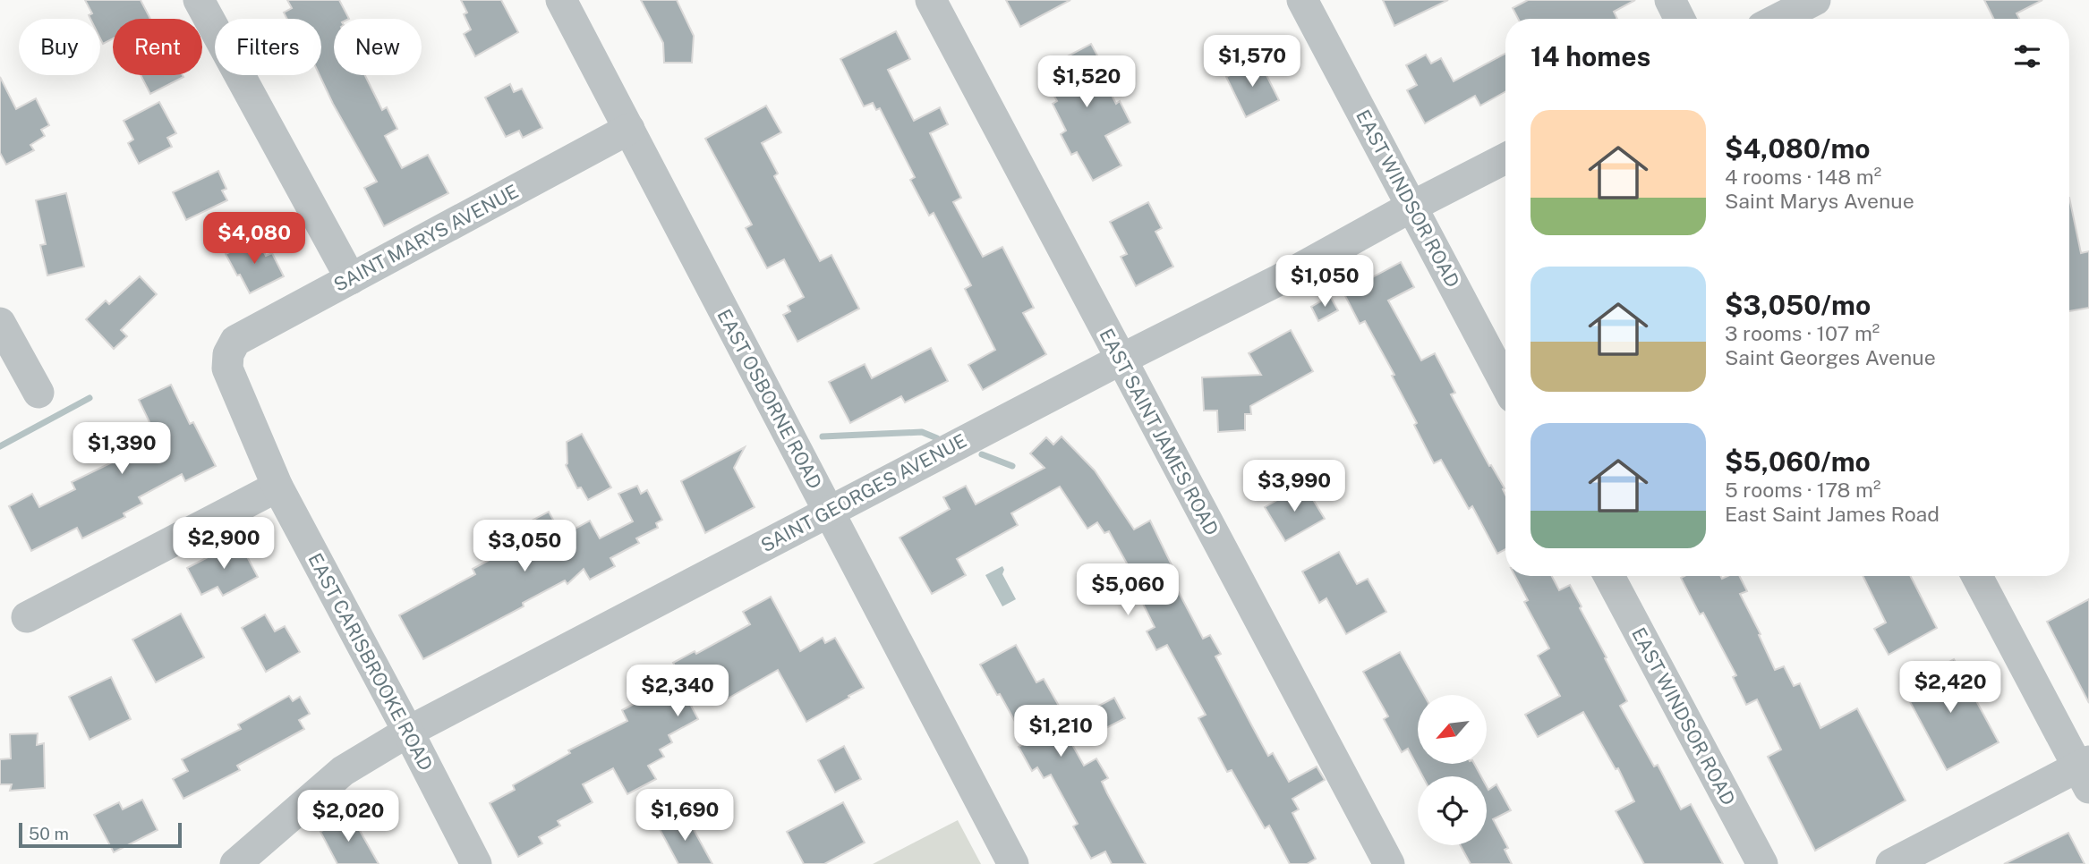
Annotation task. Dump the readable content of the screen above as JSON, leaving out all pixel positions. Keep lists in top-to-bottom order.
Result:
{
  "streets": {
    "street": [
      "EAST WINDSOR ROAD",
      "SAINT MARYS AVENUE",
      "EAST OSBORNE ROAD",
      "EAST SAINT JAMES ROAD",
      "SAINT GEORGES AVENUE",
      "EAST CARISBROOKE ROAD"
    ]
  },
  "crossings": [
    ["EAST WINDSOR ROAD", "SAINT GEORGES AVENUE"],
    ["SAINT MARYS AVENUE", "EAST OSBORNE ROAD"],
    ["SAINT MARYS AVENUE", "EAST CARISBROOKE ROAD"],
    ["EAST OSBORNE ROAD", "SAINT GEORGES AVENUE"],
    ["EAST SAINT JAMES ROAD", "SAINT GEORGES AVENUE"],
    ["SAINT GEORGES AVENUE", "EAST CARISBROOKE ROAD"]
  ],
  "scale_bar": "50 m",
  "north": "bottom left",
  "page": {
    "chip": [
      "Buy",
      "Rent",
      "Filters",
      "New"
    ],
    "heading": "14 homes",
    "price": [
      "$1,570",
      "$1,520",
      "$4,080",
      "$1,050",
      "$1,390",
      "$3,990",
      "$2,900",
      "$3,050",
      "$5,060",
      "$2,420",
      "$2,340",
      "$1,210",
      "$1,690",
      "$2,020"
    ],
    "list": [
      {
        "name": "$4,080/mo",
        "note": "4 rooms · 148 m² · Saint Marys Avenue"
      },
      {
        "name": "$3,050/mo",
        "note": "3 rooms · 107 m² · Saint Georges Avenue"
      },
      {
        "name": "$5,060/mo",
        "note": "5 rooms · 178 m² · East Saint James Road"
      }
    ],
    "scale": "50 m"
  }
}
